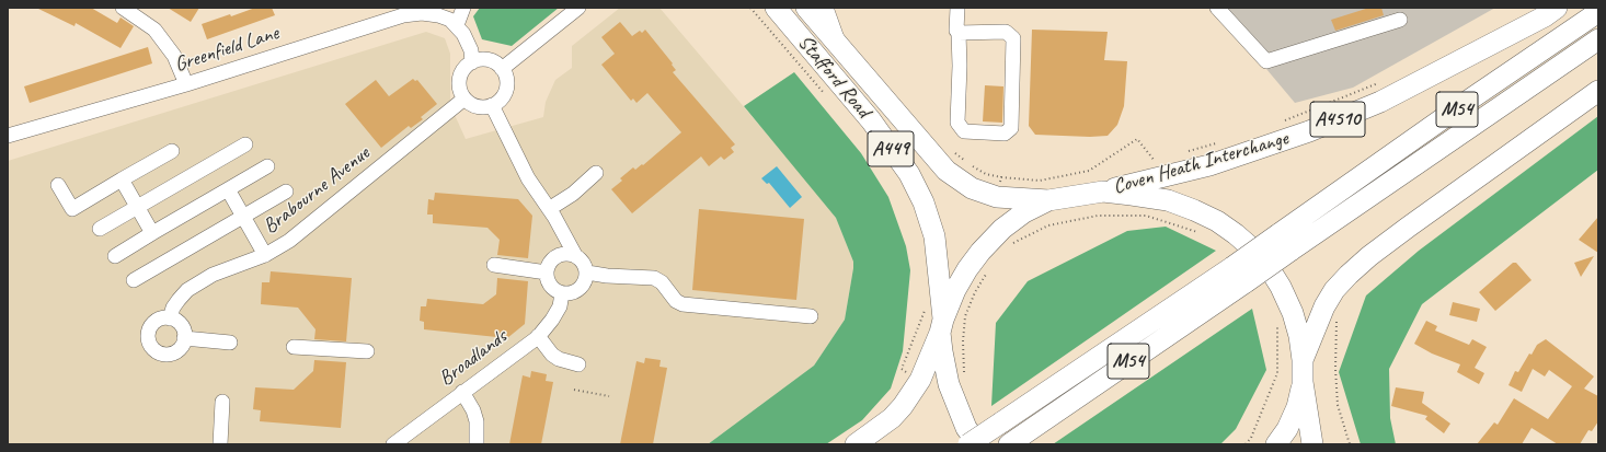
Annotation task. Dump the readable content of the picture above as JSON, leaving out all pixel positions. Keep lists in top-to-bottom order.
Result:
{
  "streets": {
    "highway": [
      "Stafford Road",
      "M54",
      "A4510",
      "A449",
      "Coven Heath Interchange"
    ],
    "street": ["Greenfield Lane", "Brabourne Avenue", "Broadlands"]
  },
  "crossings": [
    ["Greenfield Lane", "Brabourne Avenue"]
  ]
}
